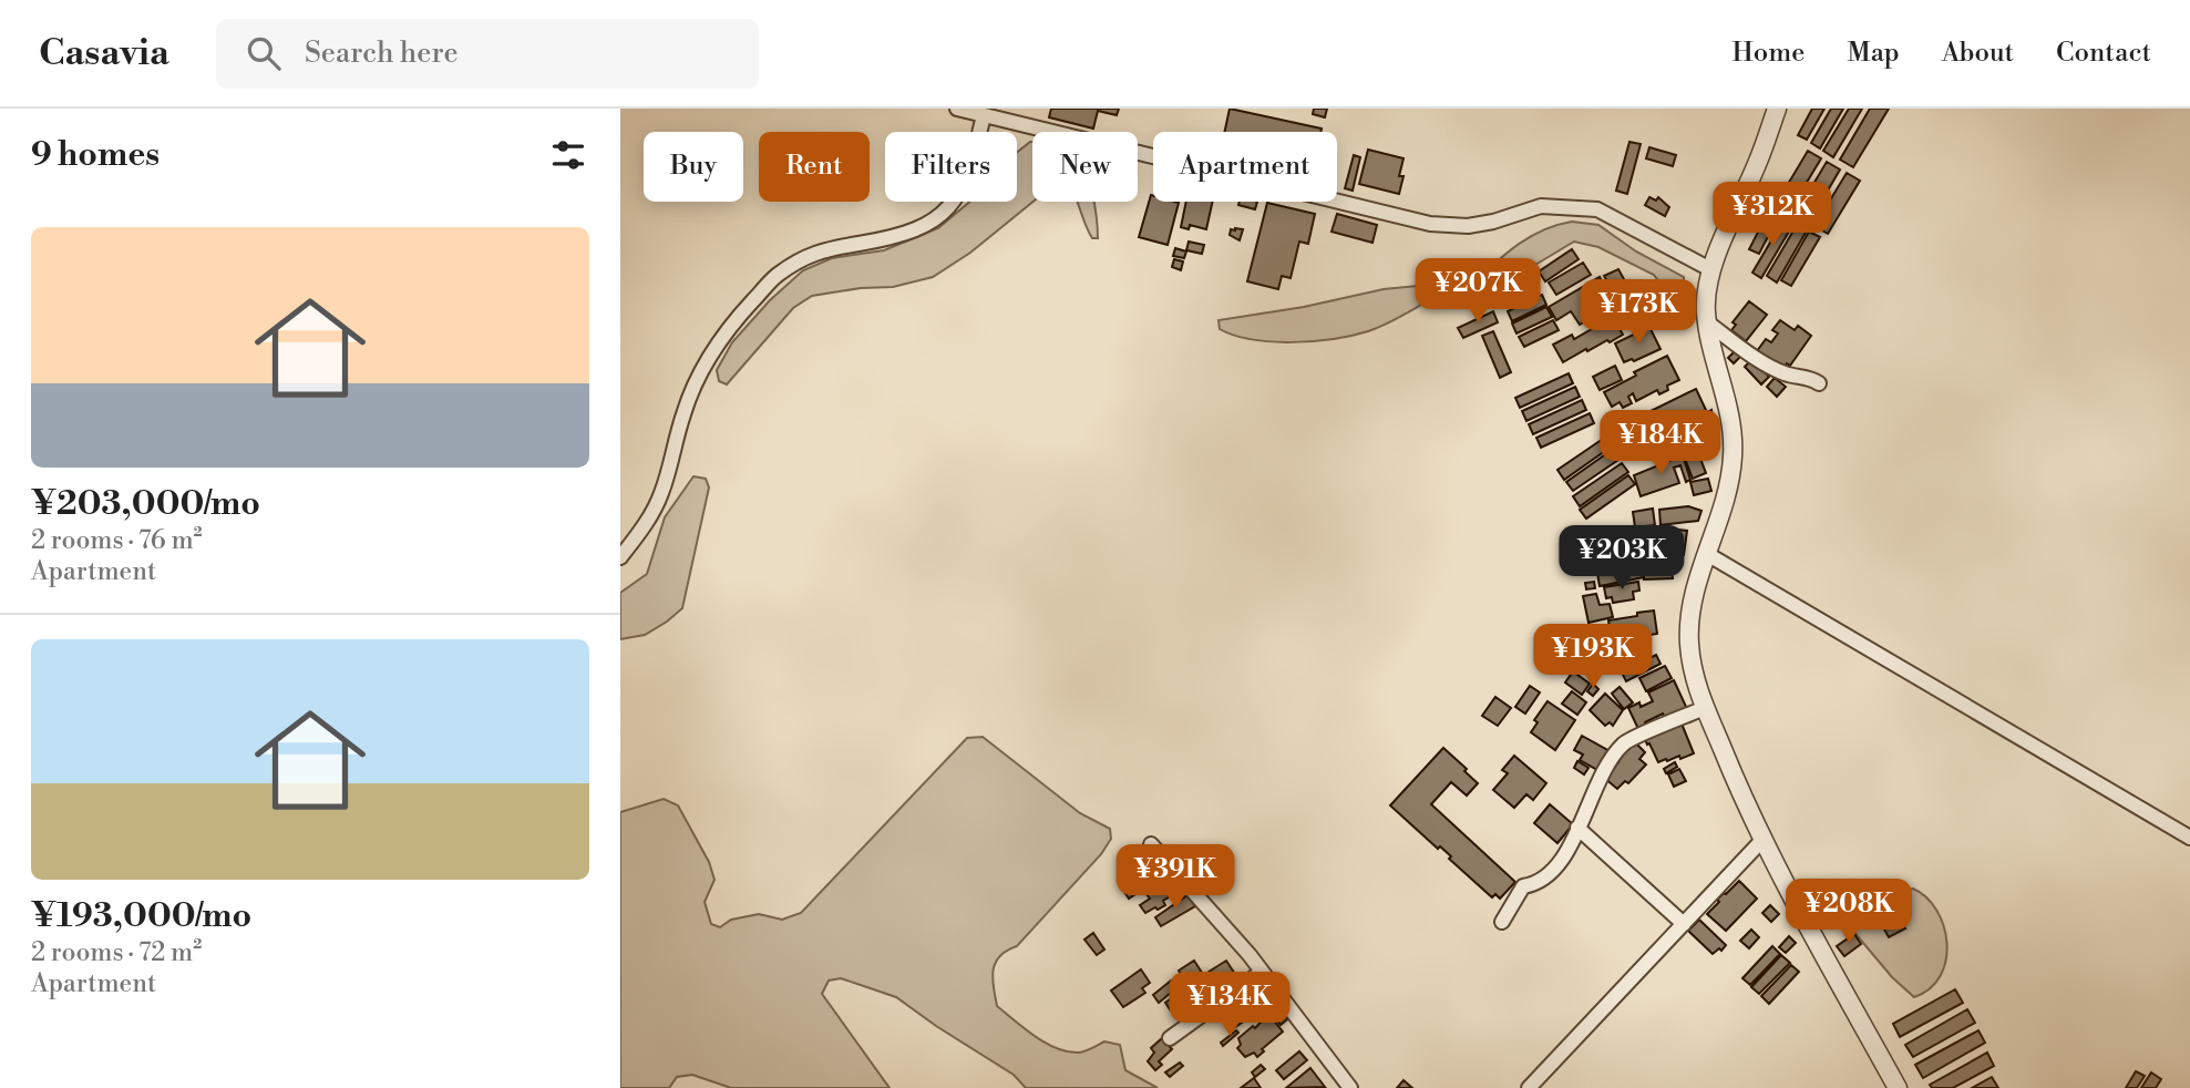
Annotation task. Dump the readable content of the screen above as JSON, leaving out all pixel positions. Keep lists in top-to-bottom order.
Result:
{
  "page": {
    "header": "Casavia",
    "search": "Search here",
    "nav": [
      "Home",
      "Map",
      "About",
      "Contact"
    ],
    "heading": "9 homes",
    "chip": [
      "Buy",
      "Rent",
      "Filters",
      "New",
      "Apartment"
    ],
    "price": [
      "¥312K",
      "¥207K",
      "¥173K",
      "¥184K",
      "¥203K",
      "¥193K",
      "¥391K",
      "¥208K",
      "¥134K"
    ],
    "list": [
      {
        "name": "¥203,000/mo",
        "note": "2 rooms · 76 m² · Apartment"
      },
      {
        "name": "¥193,000/mo",
        "note": "2 rooms · 72 m² · Apartment"
      }
    ]
  }
}
